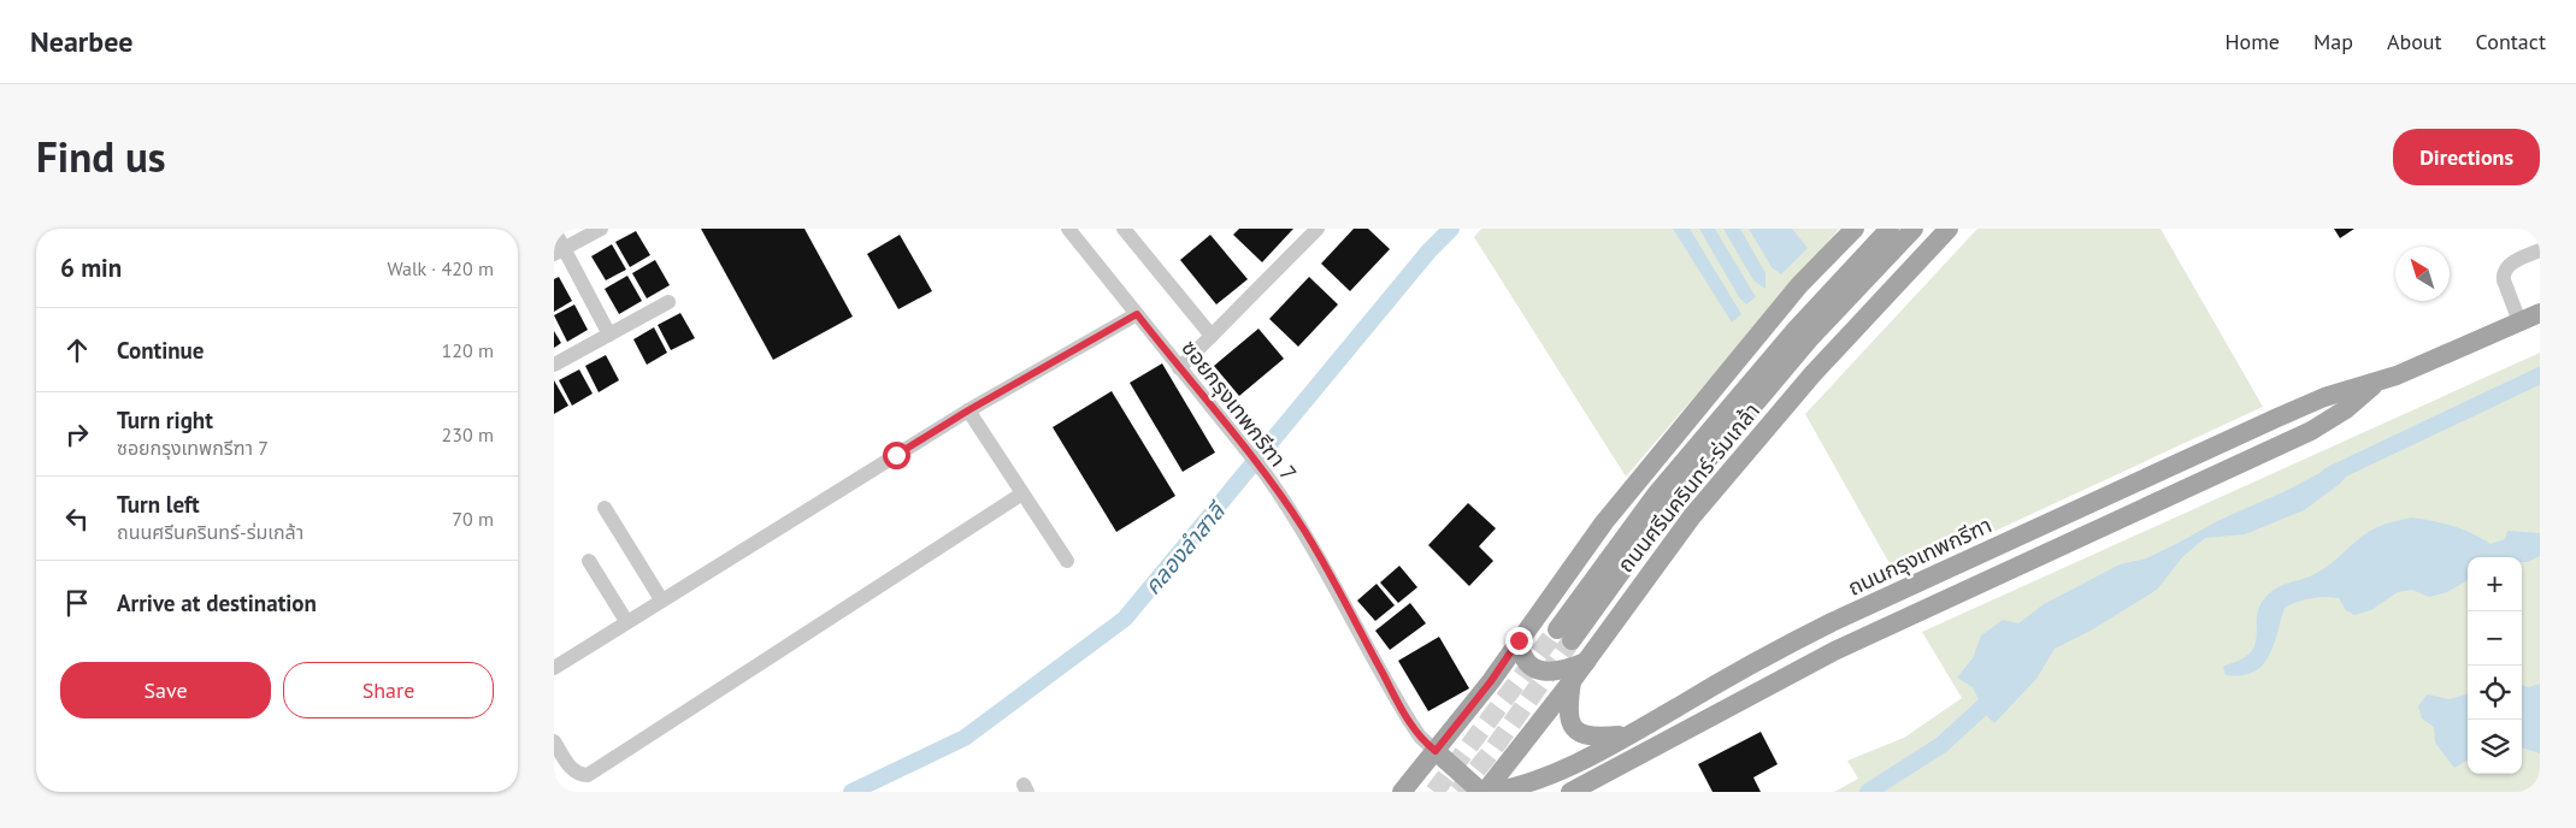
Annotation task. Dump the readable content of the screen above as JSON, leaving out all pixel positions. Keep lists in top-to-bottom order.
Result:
{
  "streets": {
    "main road": ["ถนนศรีนครินทร์-ร่มเกล้า", "ถนนกรุงเทพกรีฑา"],
    "street": ["ซอยกรุงเทพกรีฑา 7"]
  },
  "crossings": [
    ["ซอยกรุงเทพกรีฑา 7", "ถนนศรีนครินทร์-ร่มเกล้า"]
  ],
  "water": ["คลองลำสาลี"],
  "north": "top left",
  "page": {
    "header": "Nearbee",
    "nav": [
      "Home",
      "Map",
      "About",
      "Contact"
    ],
    "title": "Find us",
    "buttons": [
      "Directions",
      ["Save", "Share"]
    ],
    "heading": ["6 min", "Walk · 420 m"],
    "list": [
      ["Continue", "120 m"],
      ["Turn right", "ซอยกรุงเทพกรีฑา 7", "230 m"],
      ["Turn left", "ถนนศรีนครินทร์-ร่มเกล้า", "70 m"],
      "Arrive at destination"
    ],
    "map_buttons": ["+", "−"]
  }
}
